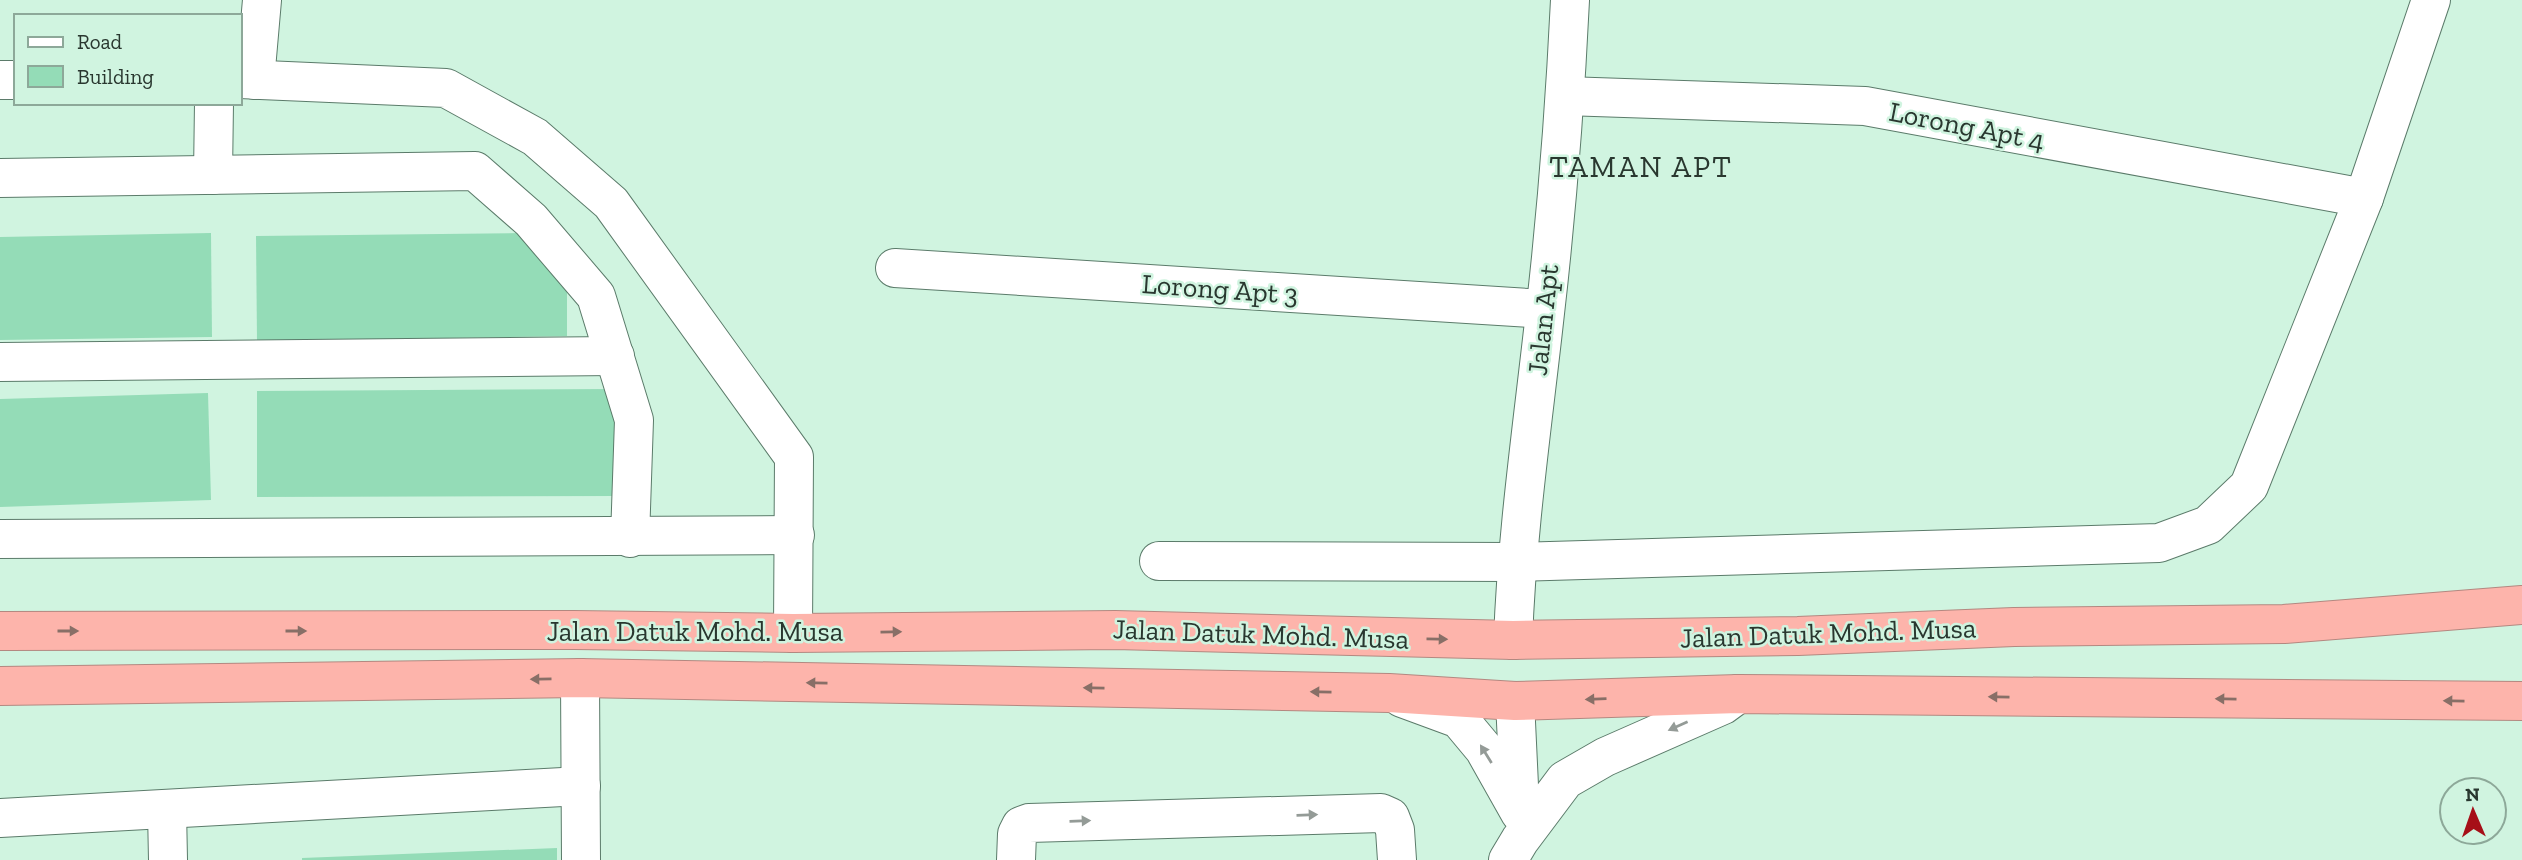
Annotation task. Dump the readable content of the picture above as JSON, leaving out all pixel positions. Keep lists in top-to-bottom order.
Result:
{
  "streets": {
    "highway": ["Jalan Datuk Mohd. Musa"],
    "street": ["Lorong Apt 4", "Lorong Apt 3", "Jalan Apt"]
  },
  "crossings": [
    ["Lorong Apt 4", "Jalan Apt"],
    ["Lorong Apt 3", "Jalan Apt"],
    ["Jalan Apt", "Jalan Datuk Mohd. Musa"]
  ],
  "districts": ["TAMAN APT"],
  "legend": ["Road", "Building"],
  "north": "top"
}
